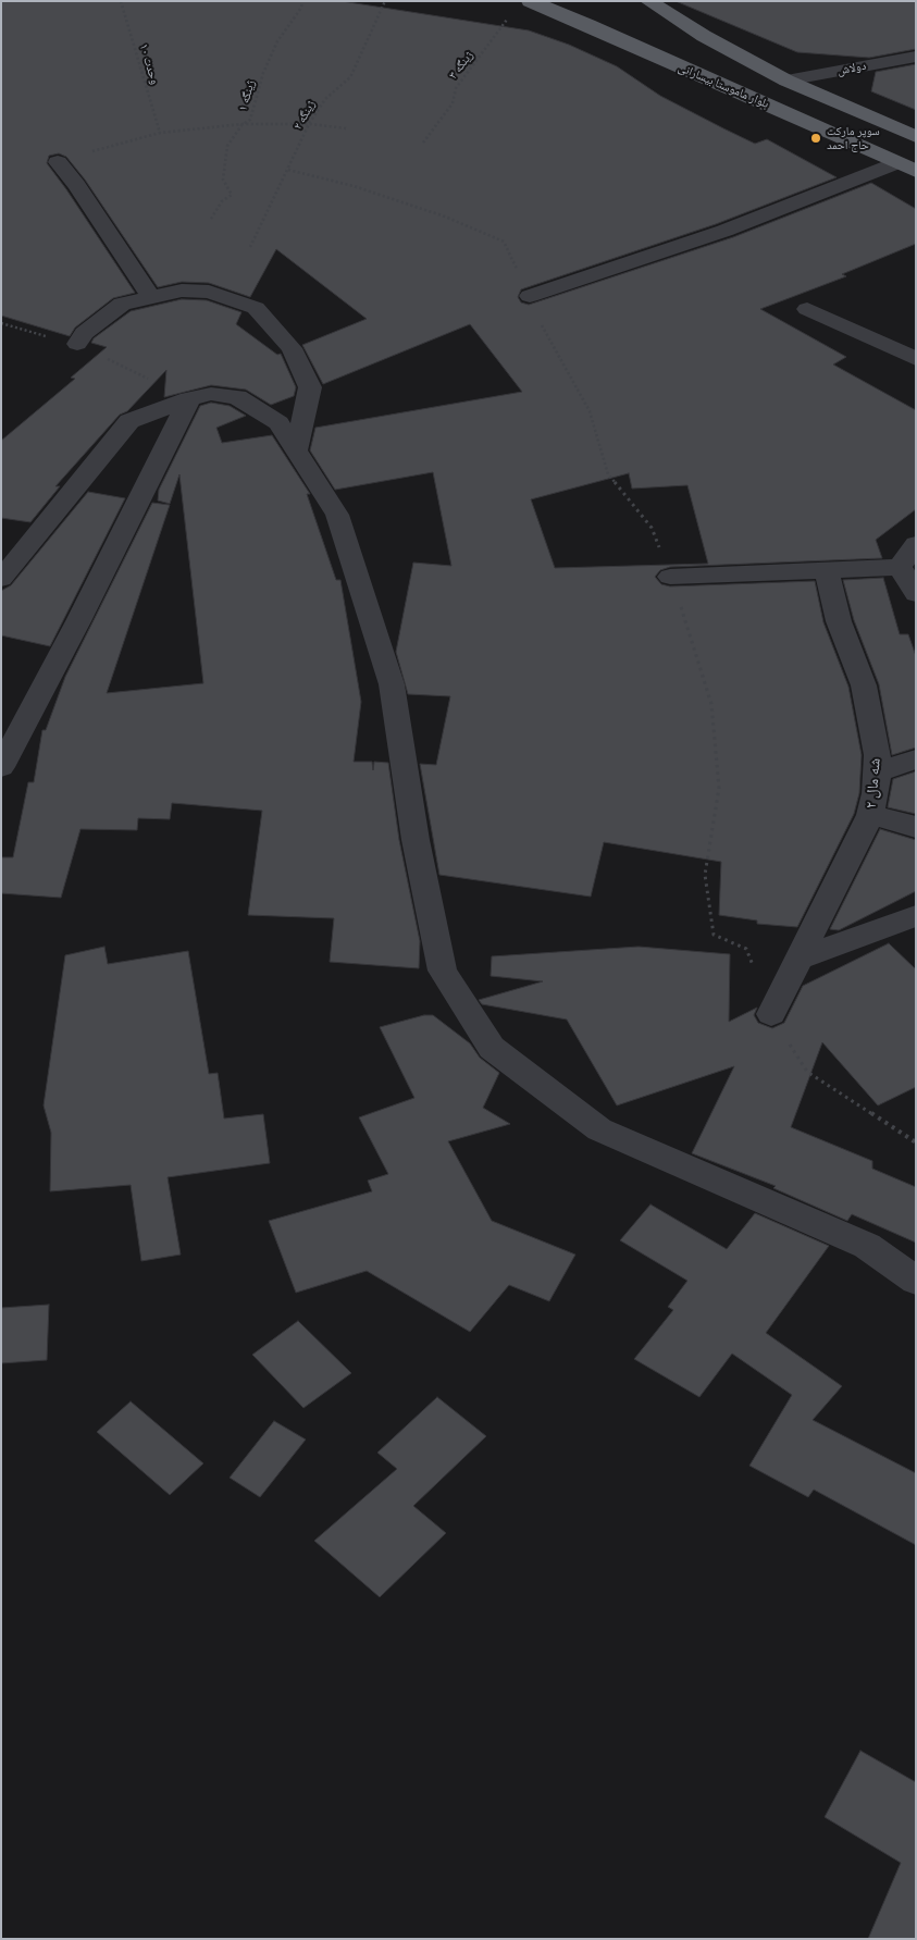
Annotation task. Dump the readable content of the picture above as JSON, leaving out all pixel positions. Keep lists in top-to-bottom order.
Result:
{
  "streets": {
    "main road": ["بلوار ماموستا بیسارانی"],
    "street": ["دولاش", "شه مال ۲"],
    "path": [
      "وحدت ۱۰",
      "ژینگه ۳",
      "ژینگه ۱",
      "ژینگه ۲"
    ]
  },
  "places": ["سوپر مارکت حاج احمد"]
}
